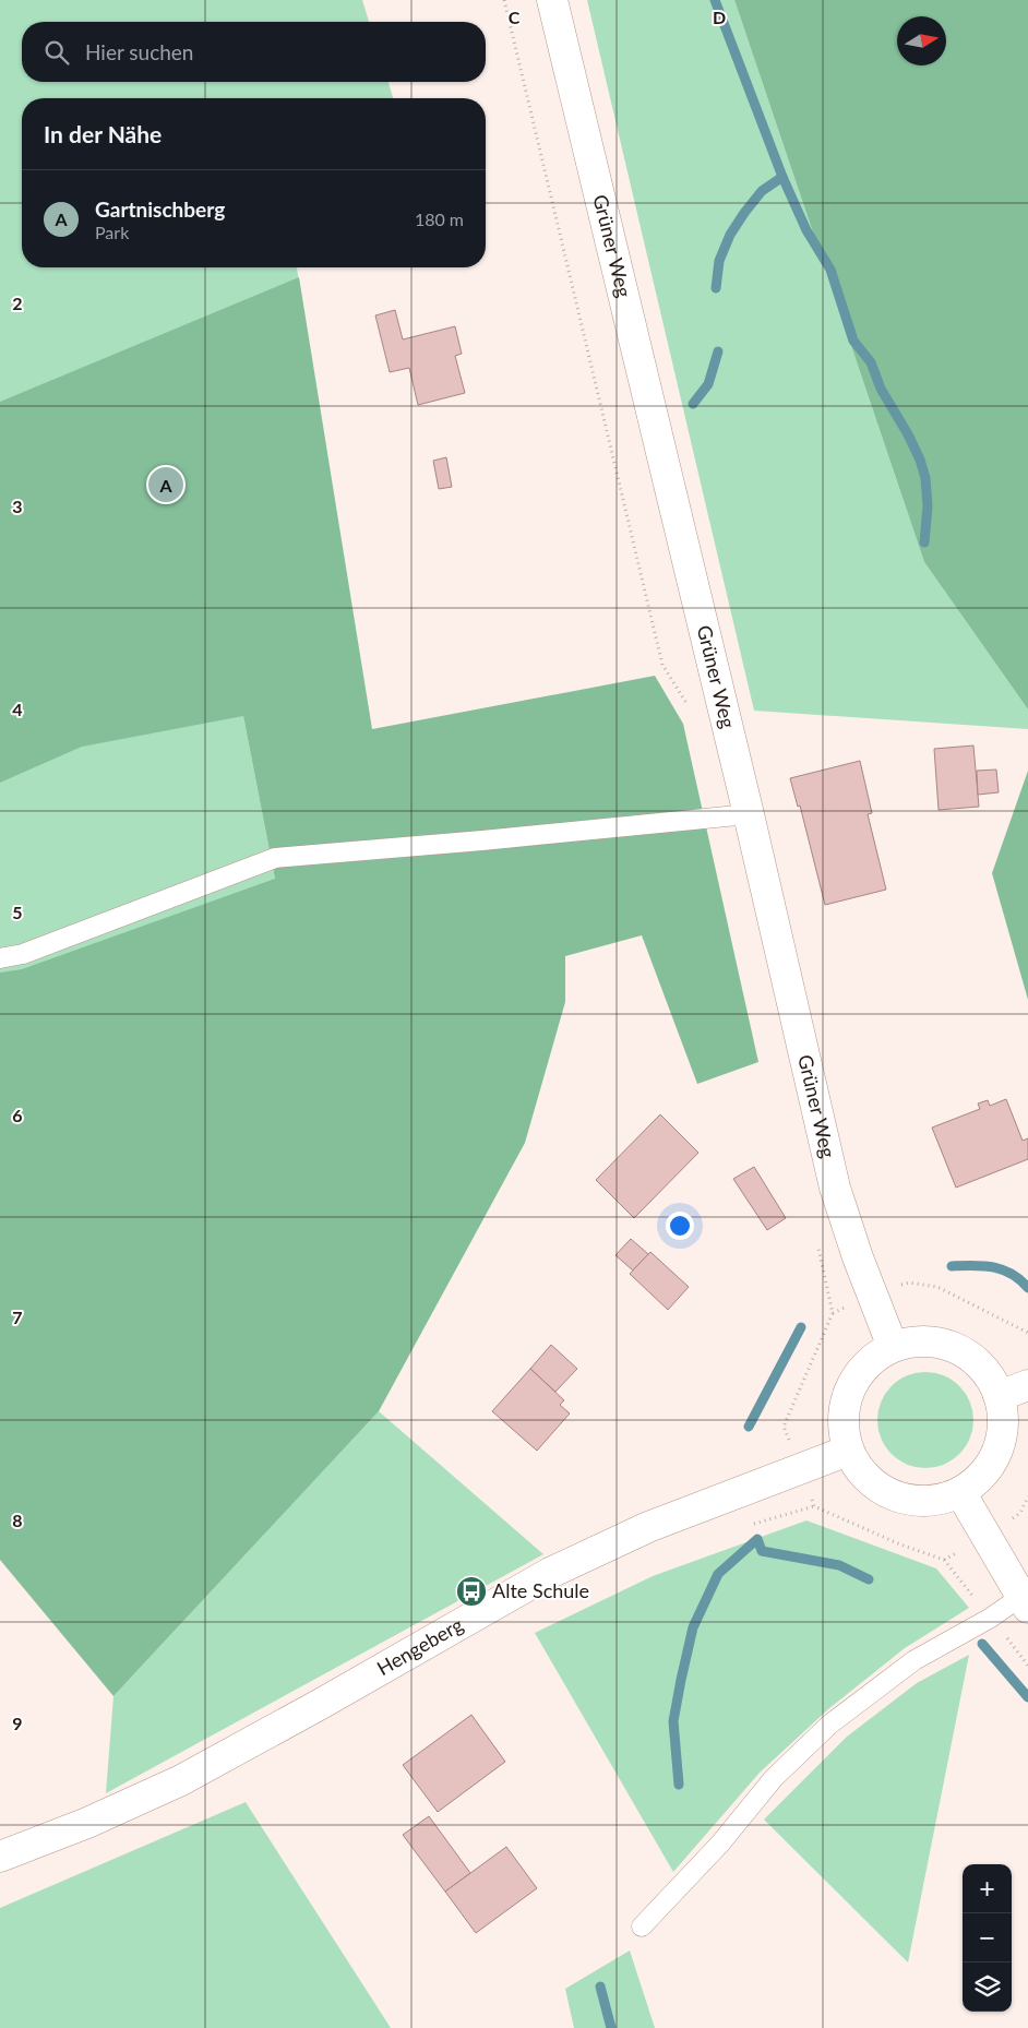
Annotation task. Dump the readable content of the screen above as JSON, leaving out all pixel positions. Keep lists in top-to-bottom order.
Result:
{
  "streets": {
    "street": ["Grüner Weg", "Hengeberg"]
  },
  "crossings": [
    ["Grüner Weg", "Hengeberg"]
  ],
  "places": {
    "bus stop": ["Alte Schule"]
  },
  "north": "right",
  "page": {
    "search": "Hier suchen",
    "heading": "In der Nähe",
    "list": [
      {
        "mark": "A",
        "name": "Gartnischberg",
        "note": "Park",
        "value": "180 m"
      }
    ],
    "pins": "A",
    "map_buttons": ["+", "−"]
  },
  "grid": {
    "columns": ["C", "D"],
    "rows": [
      "2",
      "3",
      "4",
      "5",
      "6",
      "7",
      "8",
      "9"
    ]
  }
}
